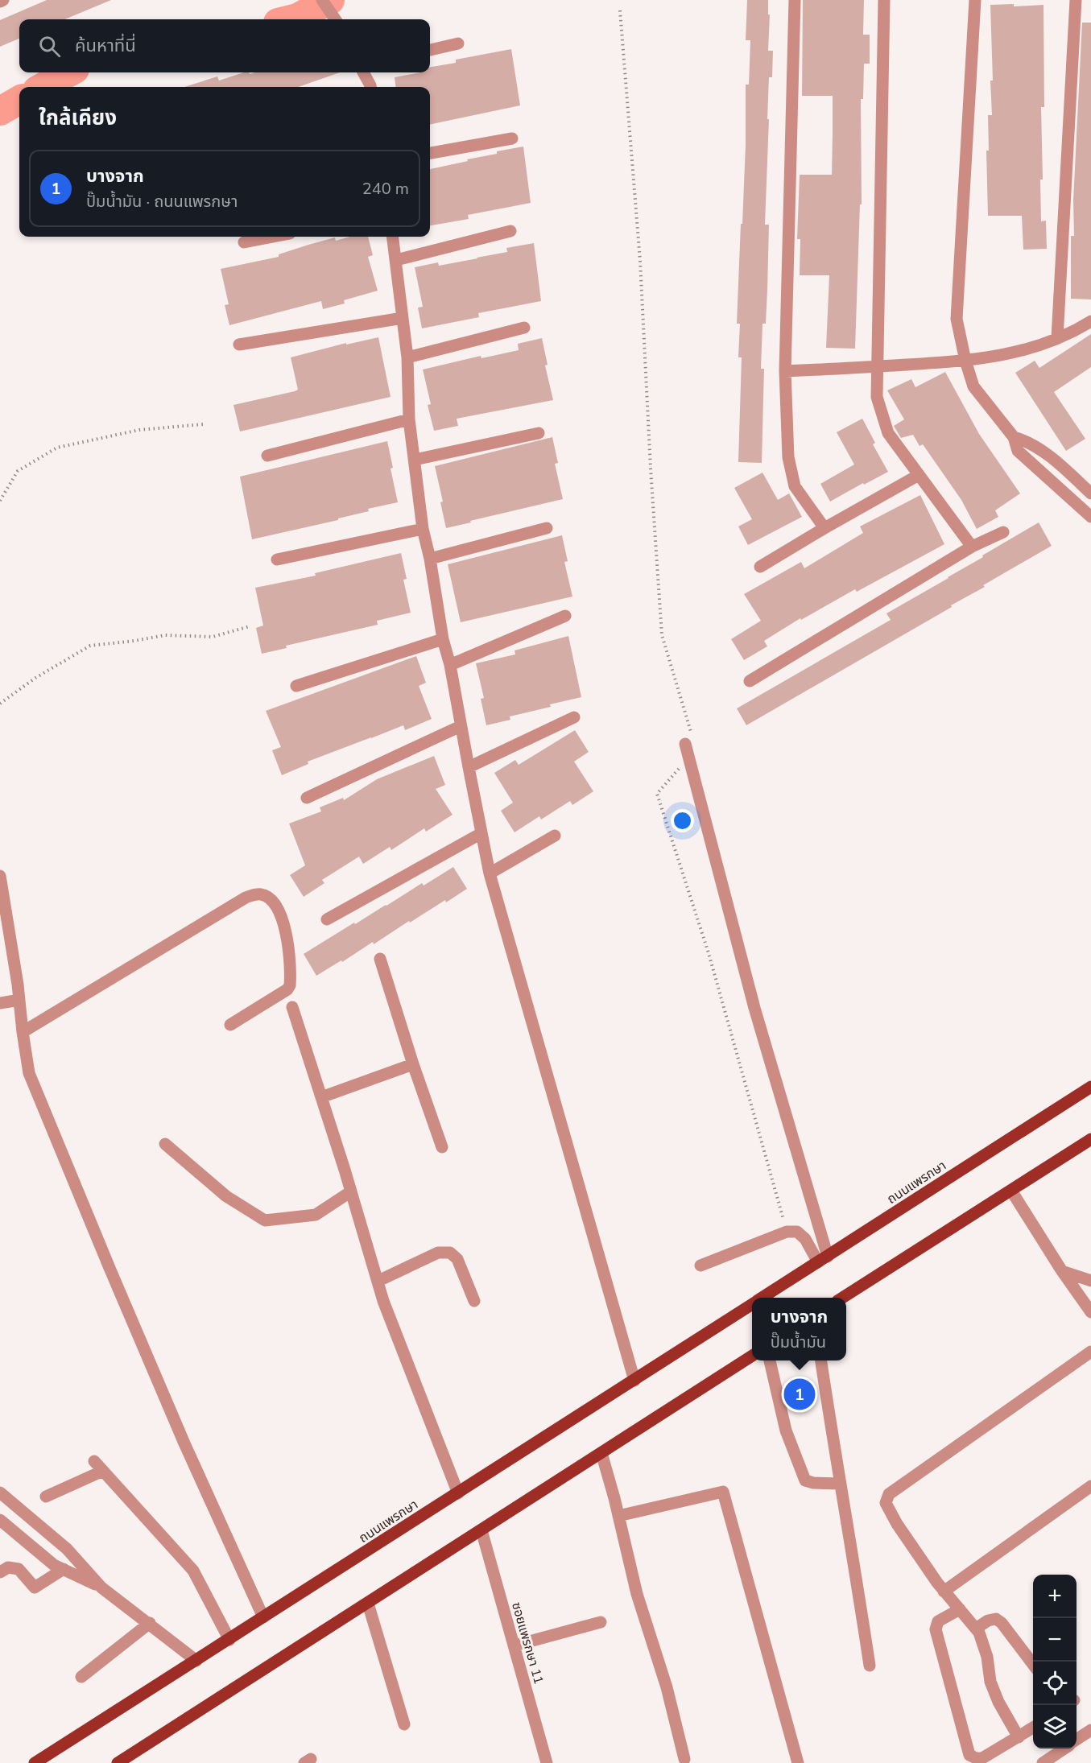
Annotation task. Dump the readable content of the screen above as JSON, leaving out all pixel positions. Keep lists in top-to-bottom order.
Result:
{
  "streets": {
    "main road": ["ถนนแพรกษา"],
    "street": ["ซอยแพรกษา 11"]
  },
  "page": {
    "search": "ค้นหาที่นี่",
    "heading": "ใกล้เคียง",
    "list": [
      {
        "mark": "1",
        "name": "บางจาก",
        "note": "ปั๊มน้ำมัน · ถนนแพรกษา",
        "value": "240 m"
      }
    ],
    "popup": ["บางจาก", "ปั๊มน้ำมัน"],
    "pins": "1",
    "map_buttons": ["+", "−"]
  }
}
